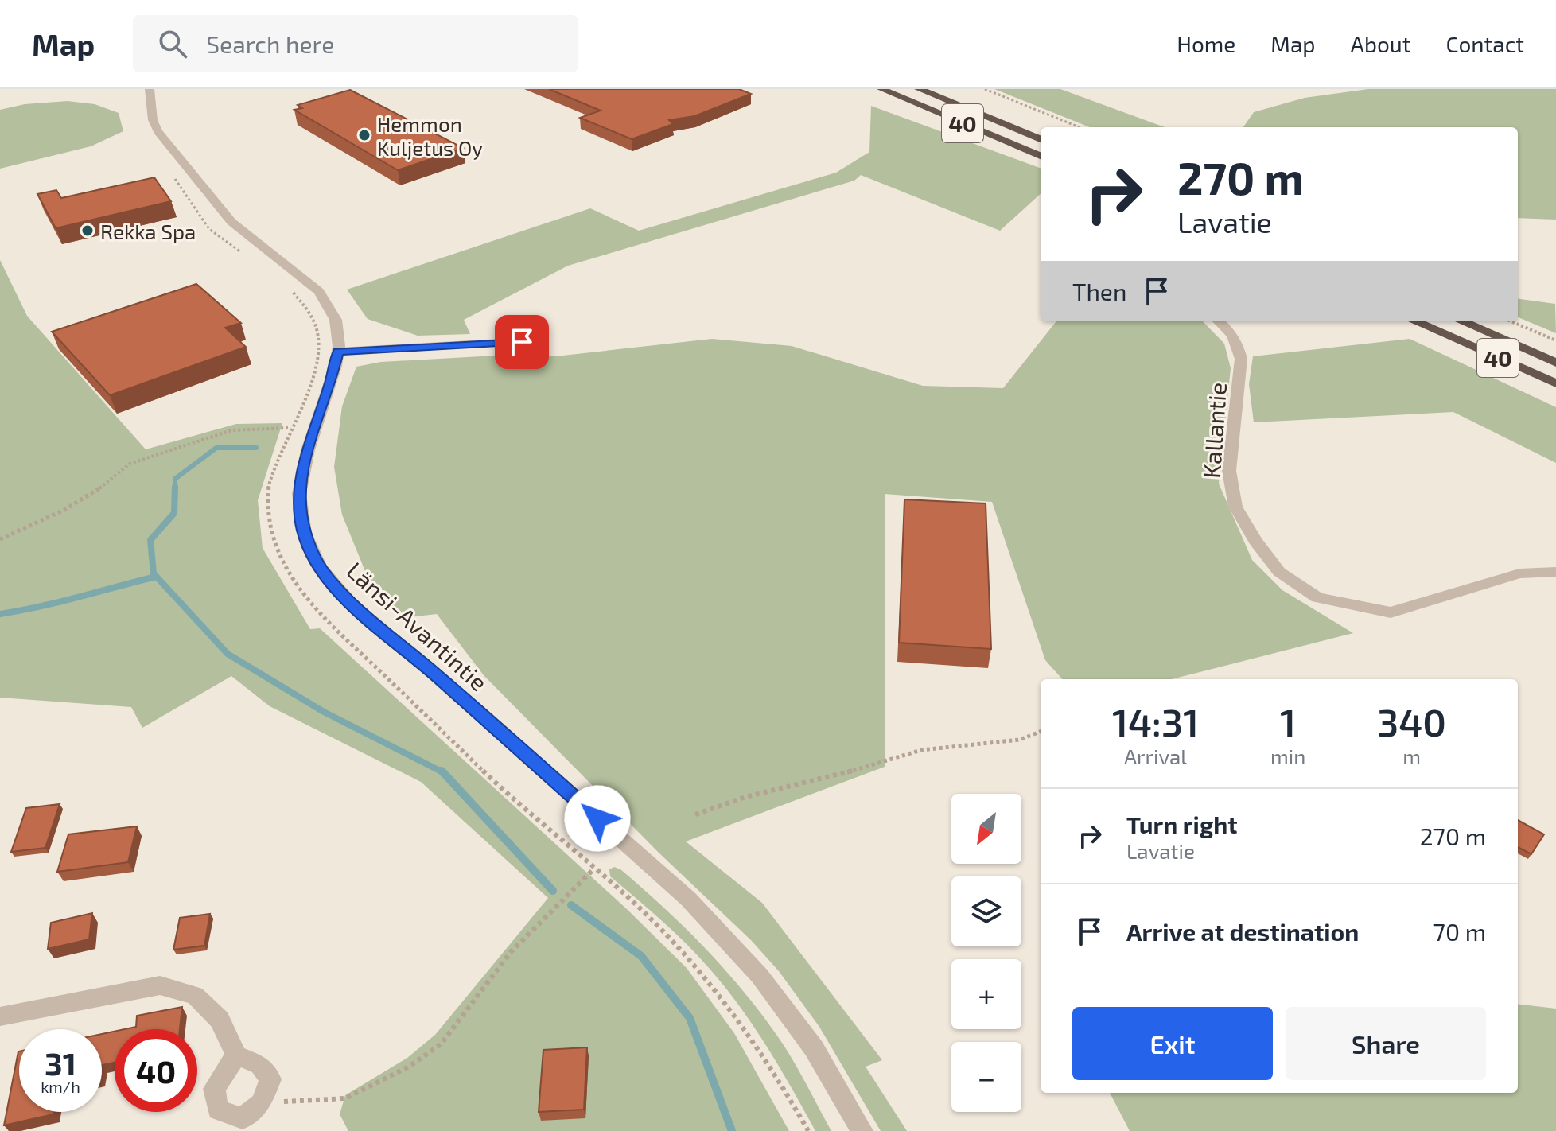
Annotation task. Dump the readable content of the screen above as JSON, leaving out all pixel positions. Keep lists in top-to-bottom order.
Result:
{
  "streets": {
    "highway": ["40"],
    "street": ["Kallantie", "Länsi-Avantintie"]
  },
  "places": ["Hemmon Kuljetus Oy", "Rekka Spa"],
  "north": "bottom left",
  "page": {
    "header": "Map",
    "search": "Search here",
    "nav": [
      "Home",
      "Map",
      "About",
      "Contact"
    ],
    "turn": ["270 m", "Lavatie"],
    "then": "Then",
    "eta": [
      "14:31",
      "Arrival",
      "1",
      "min",
      "340",
      "m"
    ],
    "list": [
      {
        "name": "Turn right",
        "note": "Lavatie",
        "value": "270 m"
      },
      {
        "name": "Arrive at destination",
        "value": "70 m"
      }
    ],
    "map_buttons": ["+", "−"],
    "buttons": ["Exit", "Share"],
    "speed": "31 km/h",
    "limit": "40"
  }
}
